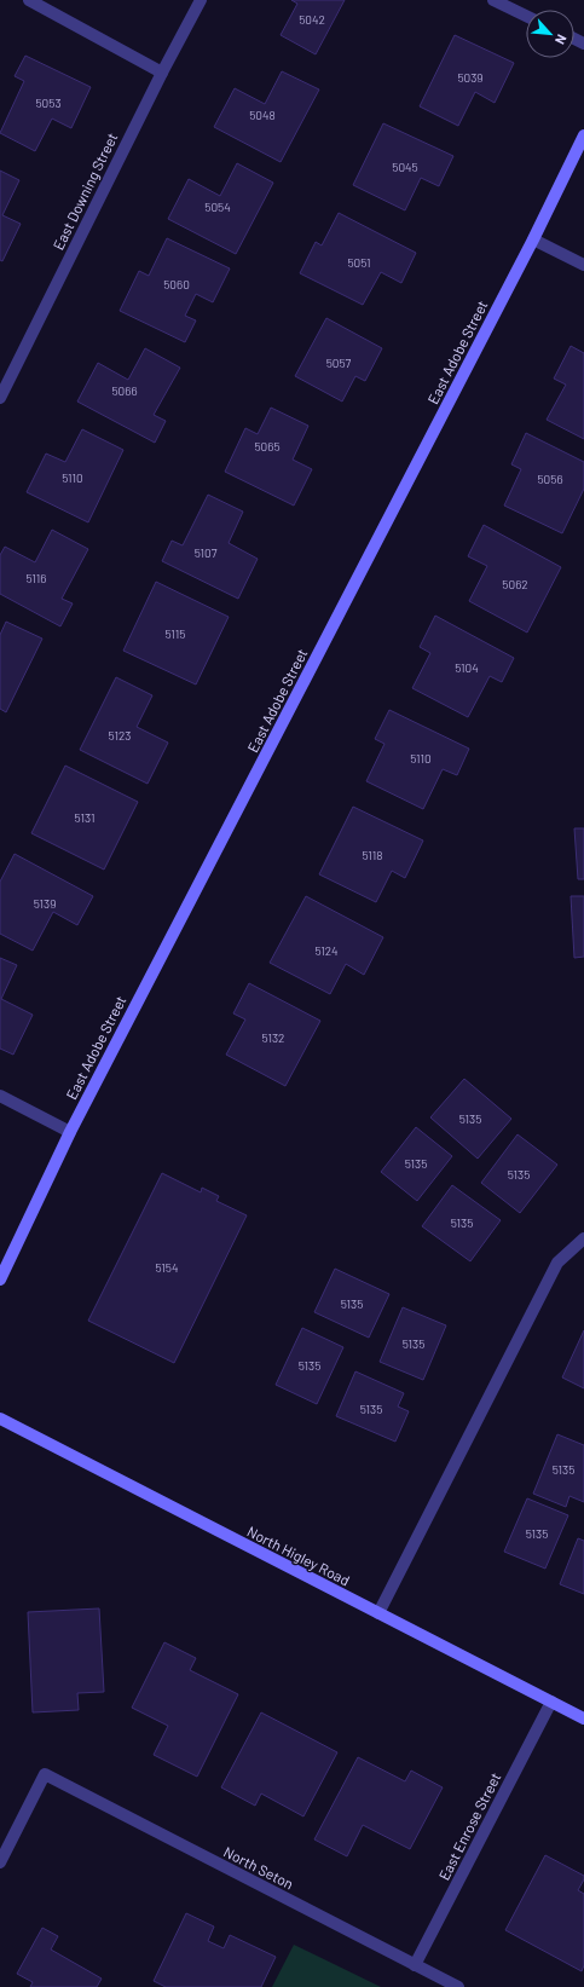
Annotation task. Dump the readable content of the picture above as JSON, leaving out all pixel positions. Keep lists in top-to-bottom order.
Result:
{
  "streets": {
    "street": [
      "East Downing Street",
      "East Adobe Street",
      "North Higley Road",
      "East Enrose Street",
      "North Seton"
    ]
  },
  "crossings": [
    ["North Higley Road", "East Enrose Street"],
    ["East Enrose Street", "North Seton"]
  ],
  "house_numbers": [
    "5042",
    "5039",
    "5053",
    "5048",
    "5045",
    "5054",
    "5051",
    "5060",
    "5057",
    "5066",
    "5065",
    "5110",
    "5056",
    "5107",
    "5116",
    "5062",
    "5115",
    "5104",
    "5123",
    "5110",
    "5131",
    "5118",
    "5139",
    "5124",
    "5132",
    "5135",
    "5135",
    "5135",
    "5135",
    "5154",
    "5135",
    "5135",
    "5135",
    "5135",
    "5135",
    "5135"
  ],
  "north": "bottom right"
}
